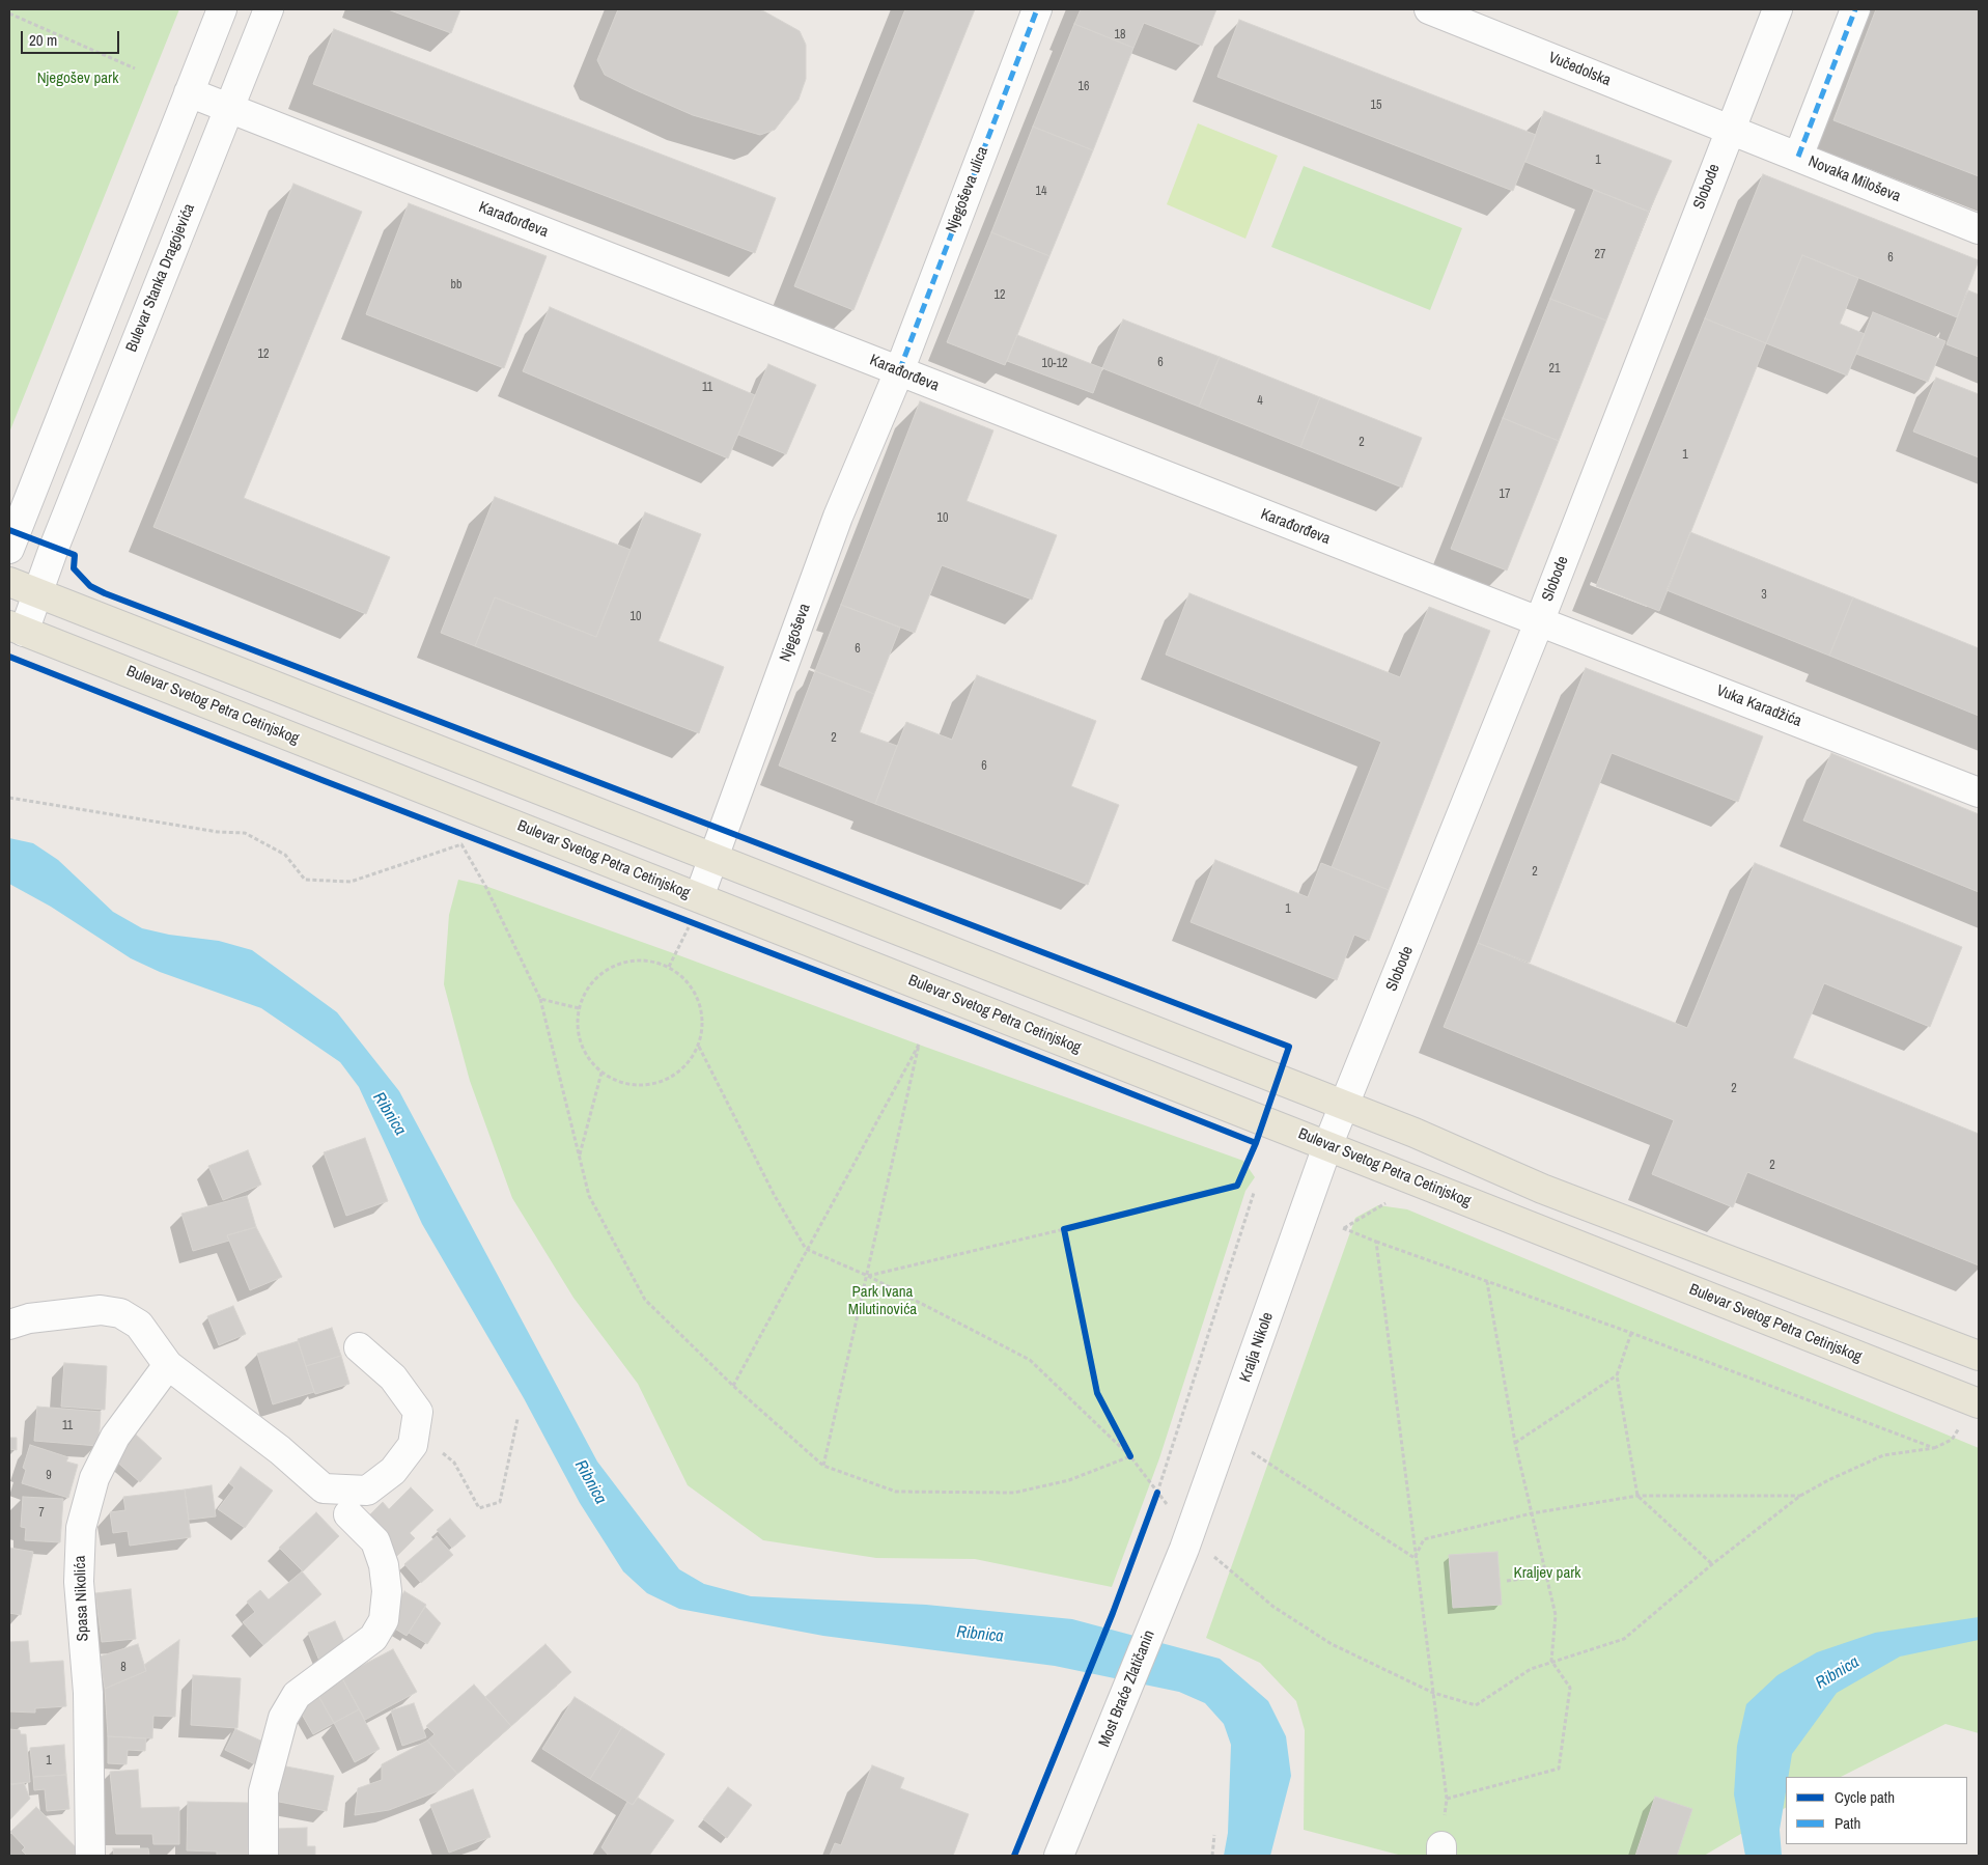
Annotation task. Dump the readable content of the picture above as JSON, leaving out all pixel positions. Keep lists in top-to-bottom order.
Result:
{
  "streets": {
    "main road": ["Bulevar Svetog Petra Cetinjskog"],
    "street": [
      "Vučedolska",
      "Novaka Miloševa",
      "Slobode",
      "Njegoševa ulica",
      "Karađorđeva",
      "Bulevar Stanka Dragojevića",
      "Njegoševa",
      "Vuka Karadžića",
      "Kralja Nikole",
      "Spasa Nikolića",
      "Most Braće Zlatičanin"
    ]
  },
  "crossings": [
    ["Vučedolska", "Novaka Miloševa"],
    ["Vučedolska", "Slobode"],
    ["Novaka Miloševa", "Slobode"],
    ["Slobode", "Karađorđeva"],
    ["Slobode", "Bulevar Svetog Petra Cetinjskog"],
    ["Slobode", "Vuka Karadžića"],
    ["Slobode", "Kralja Nikole"],
    ["Njegoševa ulica", "Karađorđeva"],
    ["Njegoševa ulica", "Njegoševa"],
    ["Karađorđeva", "Bulevar Stanka Dragojevića"],
    ["Karađorđeva", "Njegoševa"],
    ["Karađorđeva", "Vuka Karadžića"],
    ["Bulevar Stanka Dragojevića", "Bulevar Svetog Petra Cetinjskog"],
    ["Njegoševa", "Bulevar Svetog Petra Cetinjskog"],
    ["Bulevar Svetog Petra Cetinjskog", "Kralja Nikole"],
    ["Kralja Nikole", "Most Braće Zlatičanin"]
  ],
  "water": ["Ribnica"],
  "parks": ["Njegošev park", "Park Ivana Milutinovića", "Kraljev park"],
  "house_numbers": [
    "18",
    "16",
    "15",
    "1",
    "14",
    "27",
    "6",
    "bb",
    "12",
    "12",
    "6",
    "10-12",
    "21",
    "11",
    "4",
    "2",
    "1",
    "17",
    "10",
    "3",
    "10",
    "6",
    "2",
    "6",
    "2",
    "1",
    "2",
    "2",
    "11",
    "9",
    "7",
    "8",
    "1"
  ],
  "legend": ["Cycle path", "Path"],
  "scale_bar": "20 m"
}
